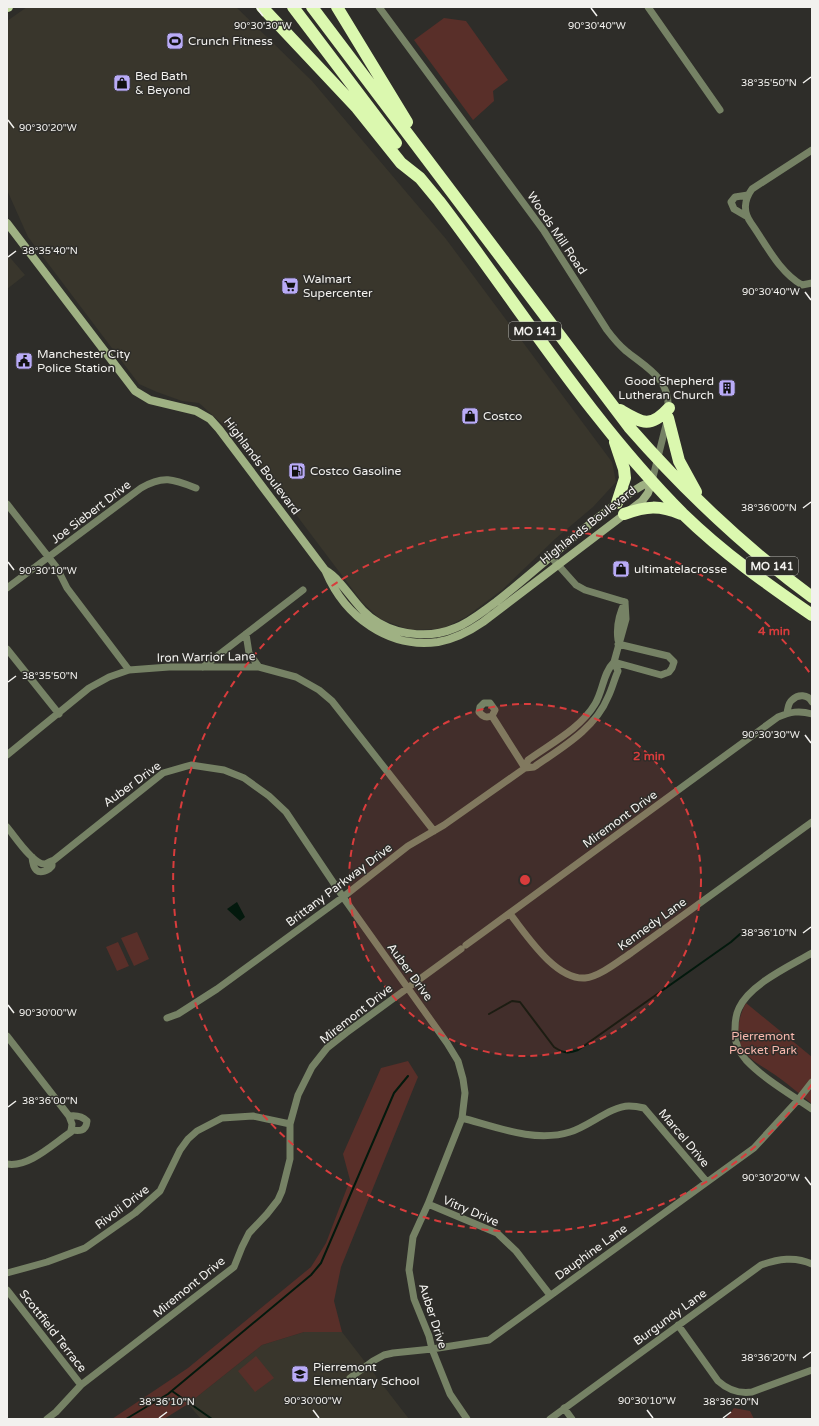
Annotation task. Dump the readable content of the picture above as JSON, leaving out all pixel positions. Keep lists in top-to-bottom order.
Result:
{
  "streets": {
    "highway": ["MO 141"],
    "street": [
      "Woods Mill Road",
      "Highlands Boulevard",
      "Joe Siebert Drive",
      "Iron Warrior Lane",
      "Auber Drive",
      "Miremont Drive",
      "Brittany Parkway Drive",
      "Kennedy Lane",
      "Marcel Drive",
      "Rivoli Drive",
      "Vitry Drive",
      "Dauphine Lane",
      "Burgundy Lane",
      "Scottfield Terrace"
    ]
  },
  "crossings": [
    ["Woods Mill Road", "MO 141"],
    ["Woods Mill Road", "Highlands Boulevard"],
    ["MO 141", "Highlands Boulevard"],
    ["Highlands Boulevard", "Brittany Parkway Drive"],
    ["Iron Warrior Lane", "Brittany Parkway Drive"],
    ["Auber Drive", "Miremont Drive"],
    ["Auber Drive", "Brittany Parkway Drive"],
    ["Auber Drive", "Marcel Drive"],
    ["Auber Drive", "Vitry Drive"],
    ["Auber Drive", "Dauphine Lane"],
    ["Miremont Drive", "Kennedy Lane"],
    ["Miremont Drive", "Rivoli Drive"],
    ["Miremont Drive", "Scottfield Terrace"],
    ["Marcel Drive", "Dauphine Lane"],
    ["Vitry Drive", "Dauphine Lane"]
  ],
  "parks": ["Pierremont Pocket Park"],
  "places": {
    "sports": ["Crunch Fitness"],
    "shop": ["Bed Bath & Beyond", "Costco", "ultimatelacrosse"],
    "supermarket": ["Walmart Supercenter"],
    "public building": ["Manchester City Police Station"],
    "building": ["Good Shepherd Lutheran Church"],
    "fuel station": ["Costco Gasoline"],
    "school or university": ["Pierremont Elementary School"]
  },
  "coordinates": [
    "90°30'30\"W",
    "90°30'40\"W",
    "38°35'50\"N",
    "90°30'20\"W",
    "38°35'40\"N",
    "38°36'00\"N",
    "90°30'10\"W",
    "38°36'10\"N",
    "90°30'00\"W",
    "38°36'20\"N"
  ],
  "rings": ["4 min", "2 min"]
}
